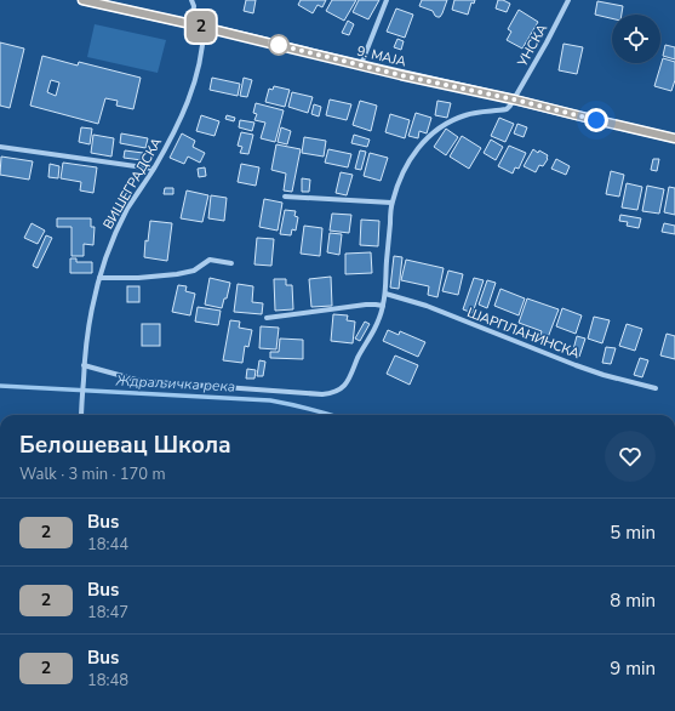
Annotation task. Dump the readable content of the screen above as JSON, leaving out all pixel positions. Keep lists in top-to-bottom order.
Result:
{
  "streets": {
    "main road": ["9. МАЈА"],
    "street": ["УНСКА", "ВИШЕГРАДСКА", "ШАРПЛАНИНСКА"]
  },
  "crossings": [
    ["УНСКА", "9. МАЈА"],
    ["9. МАЈА", "ВИШЕГРАДСКА"]
  ],
  "water": ["Ждраљичка река"],
  "lines": ["bus line 2"],
  "page": {
    "on_map": "2",
    "heading": ["Белошевац Школа", "Walk · 3 min · 170 m"],
    "list": [
      {
        "mark": "2",
        "name": "Bus",
        "note": "18:44",
        "value": "5 min"
      },
      {
        "mark": "2",
        "name": "Bus",
        "note": "18:47",
        "value": "8 min"
      },
      {
        "mark": "2",
        "name": "Bus",
        "note": "18:48",
        "value": "9 min"
      }
    ]
  }
}
